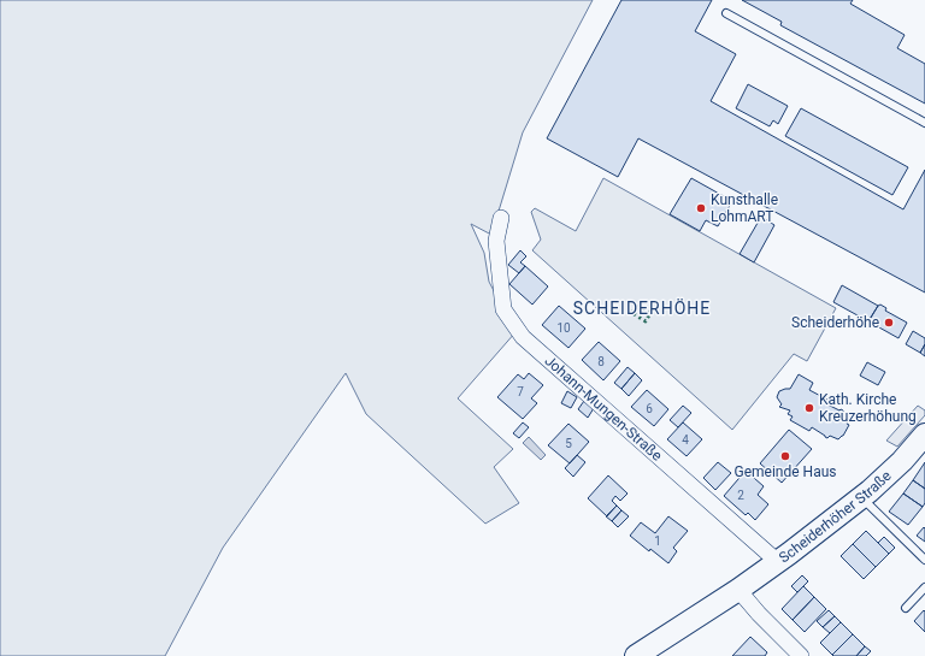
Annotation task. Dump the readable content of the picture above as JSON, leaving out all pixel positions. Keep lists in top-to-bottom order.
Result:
{
  "streets": {
    "main road": ["Scheiderhöher Straße"],
    "street": ["Johann-Mungen-Straße"]
  },
  "crossings": [
    ["Johann-Mungen-Straße", "Scheiderhöher Straße"]
  ],
  "districts": ["SCHEIDERHÖHE"],
  "places": [
    "Kunsthalle LohmART",
    "Scheiderhöhe",
    "Kath. Kirche Kreuzerhöhung",
    "Gemeinde Haus"
  ],
  "house_numbers": [
    "10",
    "8",
    "7",
    "6",
    "4",
    "5",
    "2",
    "1"
  ]
}
